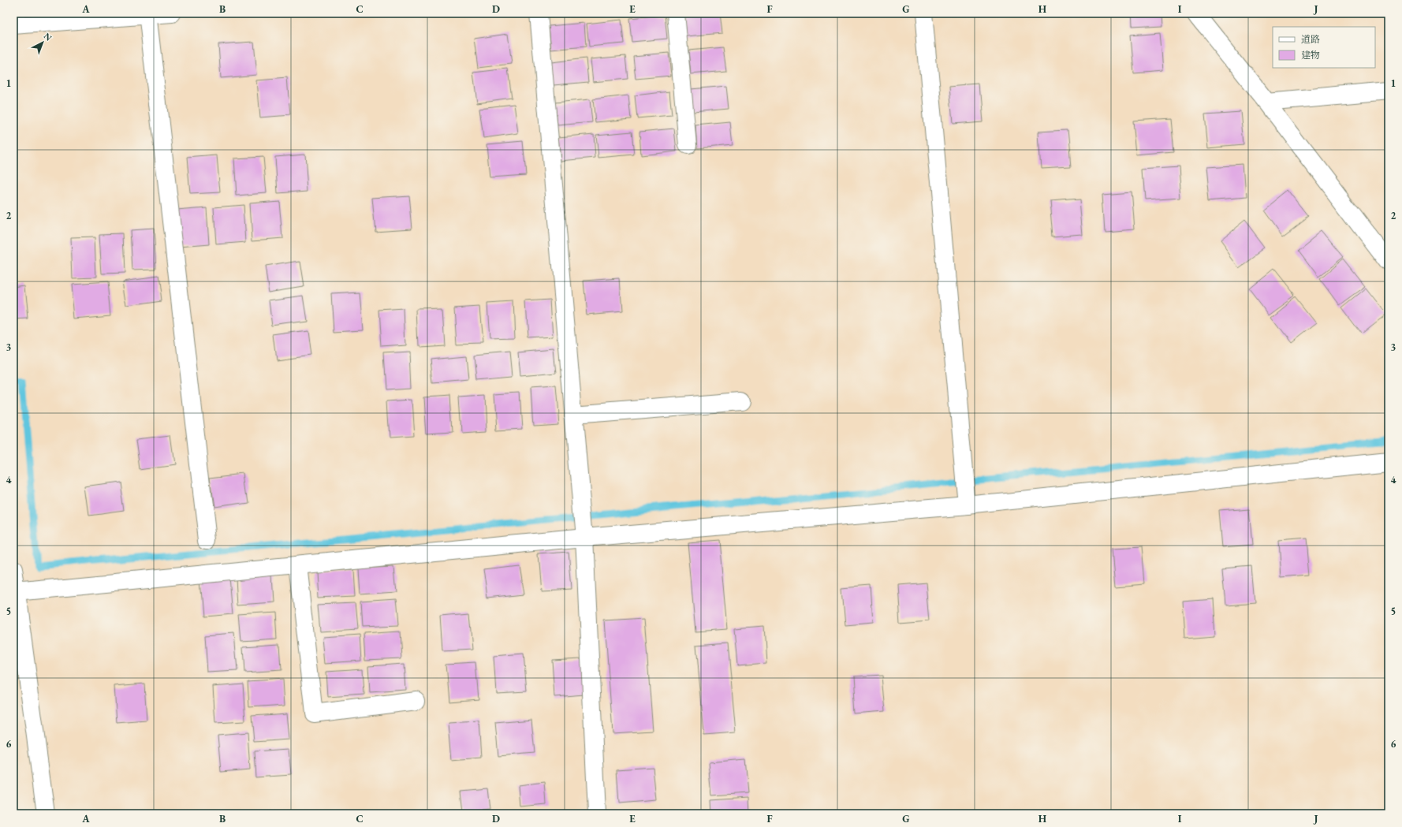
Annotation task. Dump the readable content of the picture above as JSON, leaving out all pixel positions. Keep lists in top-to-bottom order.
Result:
{
  "legend": ["道路", "建物"],
  "north": "top right",
  "grid": {
    "columns": [
      "A",
      "B",
      "C",
      "D",
      "E",
      "F",
      "G",
      "H",
      "I",
      "J"
    ],
    "rows": [
      "1",
      "2",
      "3",
      "4",
      "5",
      "6"
    ]
  }
}
